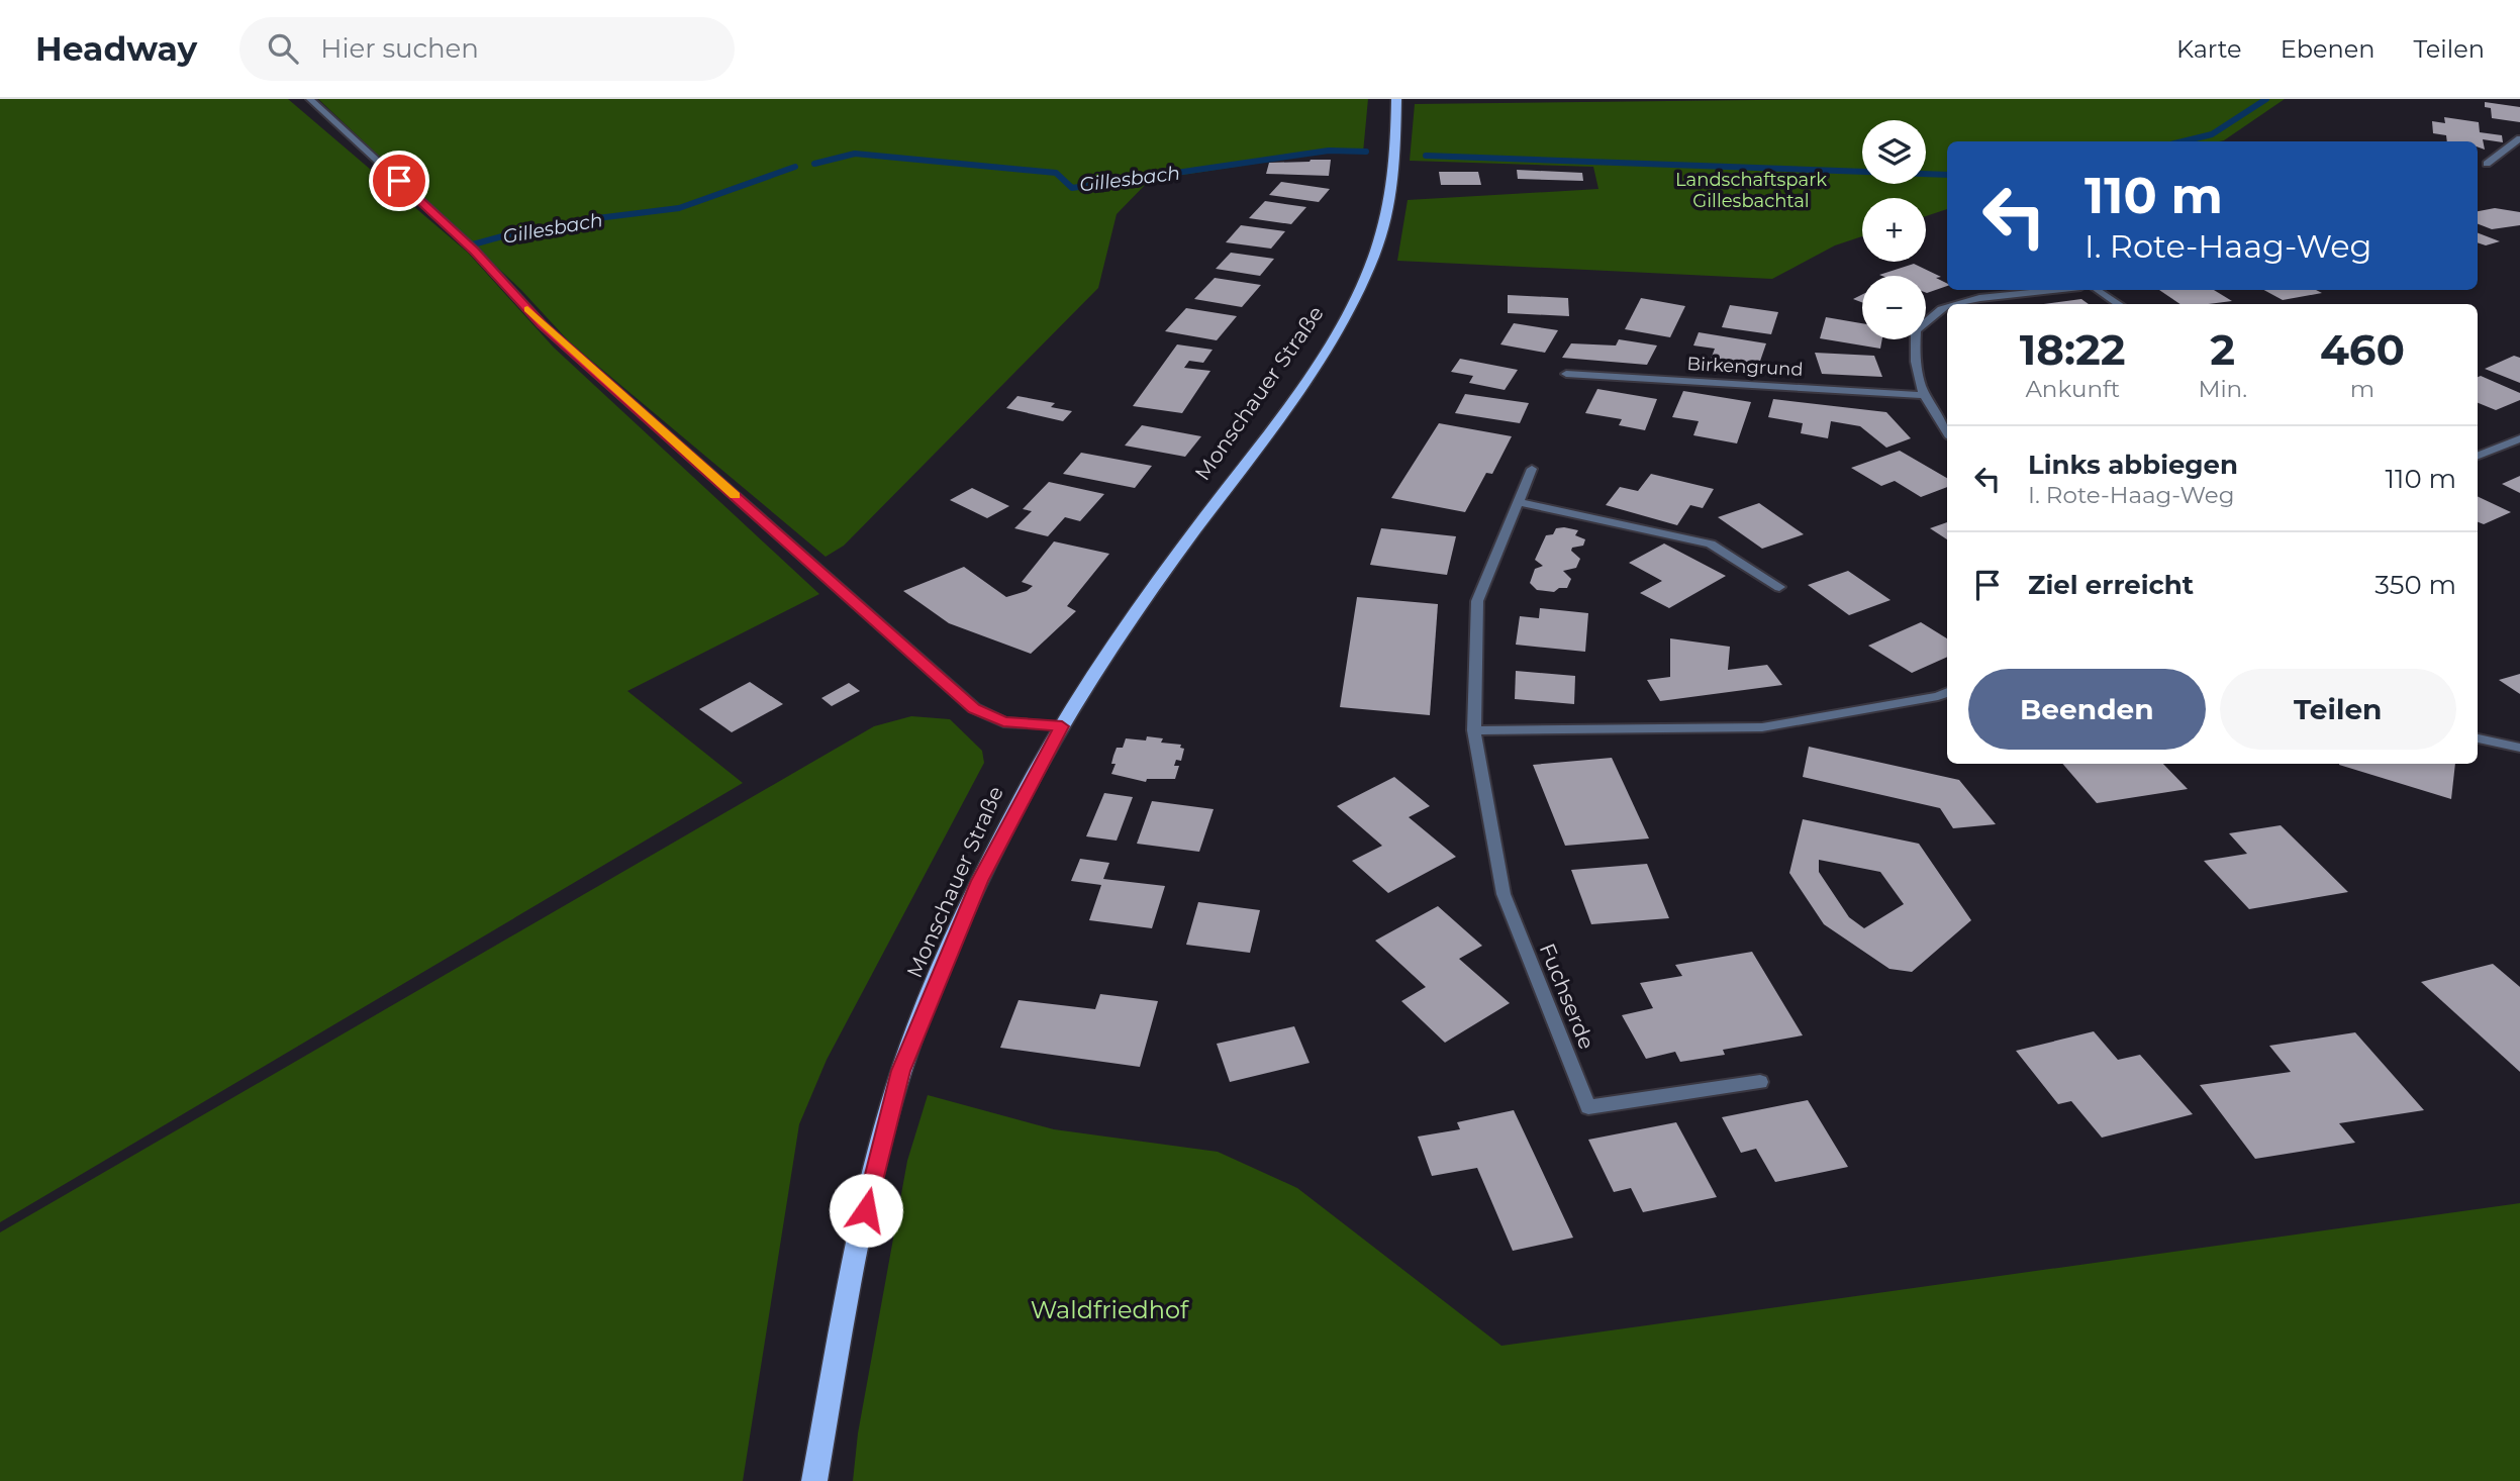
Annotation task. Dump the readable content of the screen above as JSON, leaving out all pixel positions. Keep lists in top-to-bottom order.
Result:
{
  "streets": {
    "main road": ["Monschauer Straße"],
    "street": ["Birkengrund", "Fuchserde"]
  },
  "water": ["Gillesbach"],
  "parks": ["Landschaftspark Gillesbachtal", "Waldfriedhof"],
  "page": {
    "header": "Headway",
    "search": "Hier suchen",
    "nav": ["Karte", "Ebenen", "Teilen"],
    "map_buttons": ["+", "−"],
    "turn": ["110 m", "I. Rote-Haag-Weg"],
    "eta": [
      "18:22",
      "Ankunft",
      "2",
      "Min.",
      "460",
      "m"
    ],
    "list": [
      {
        "name": "Links abbiegen",
        "note": "I. Rote-Haag-Weg",
        "value": "110 m"
      },
      {
        "name": "Ziel erreicht",
        "value": "350 m"
      }
    ],
    "buttons": ["Beenden", "Teilen"]
  }
}
